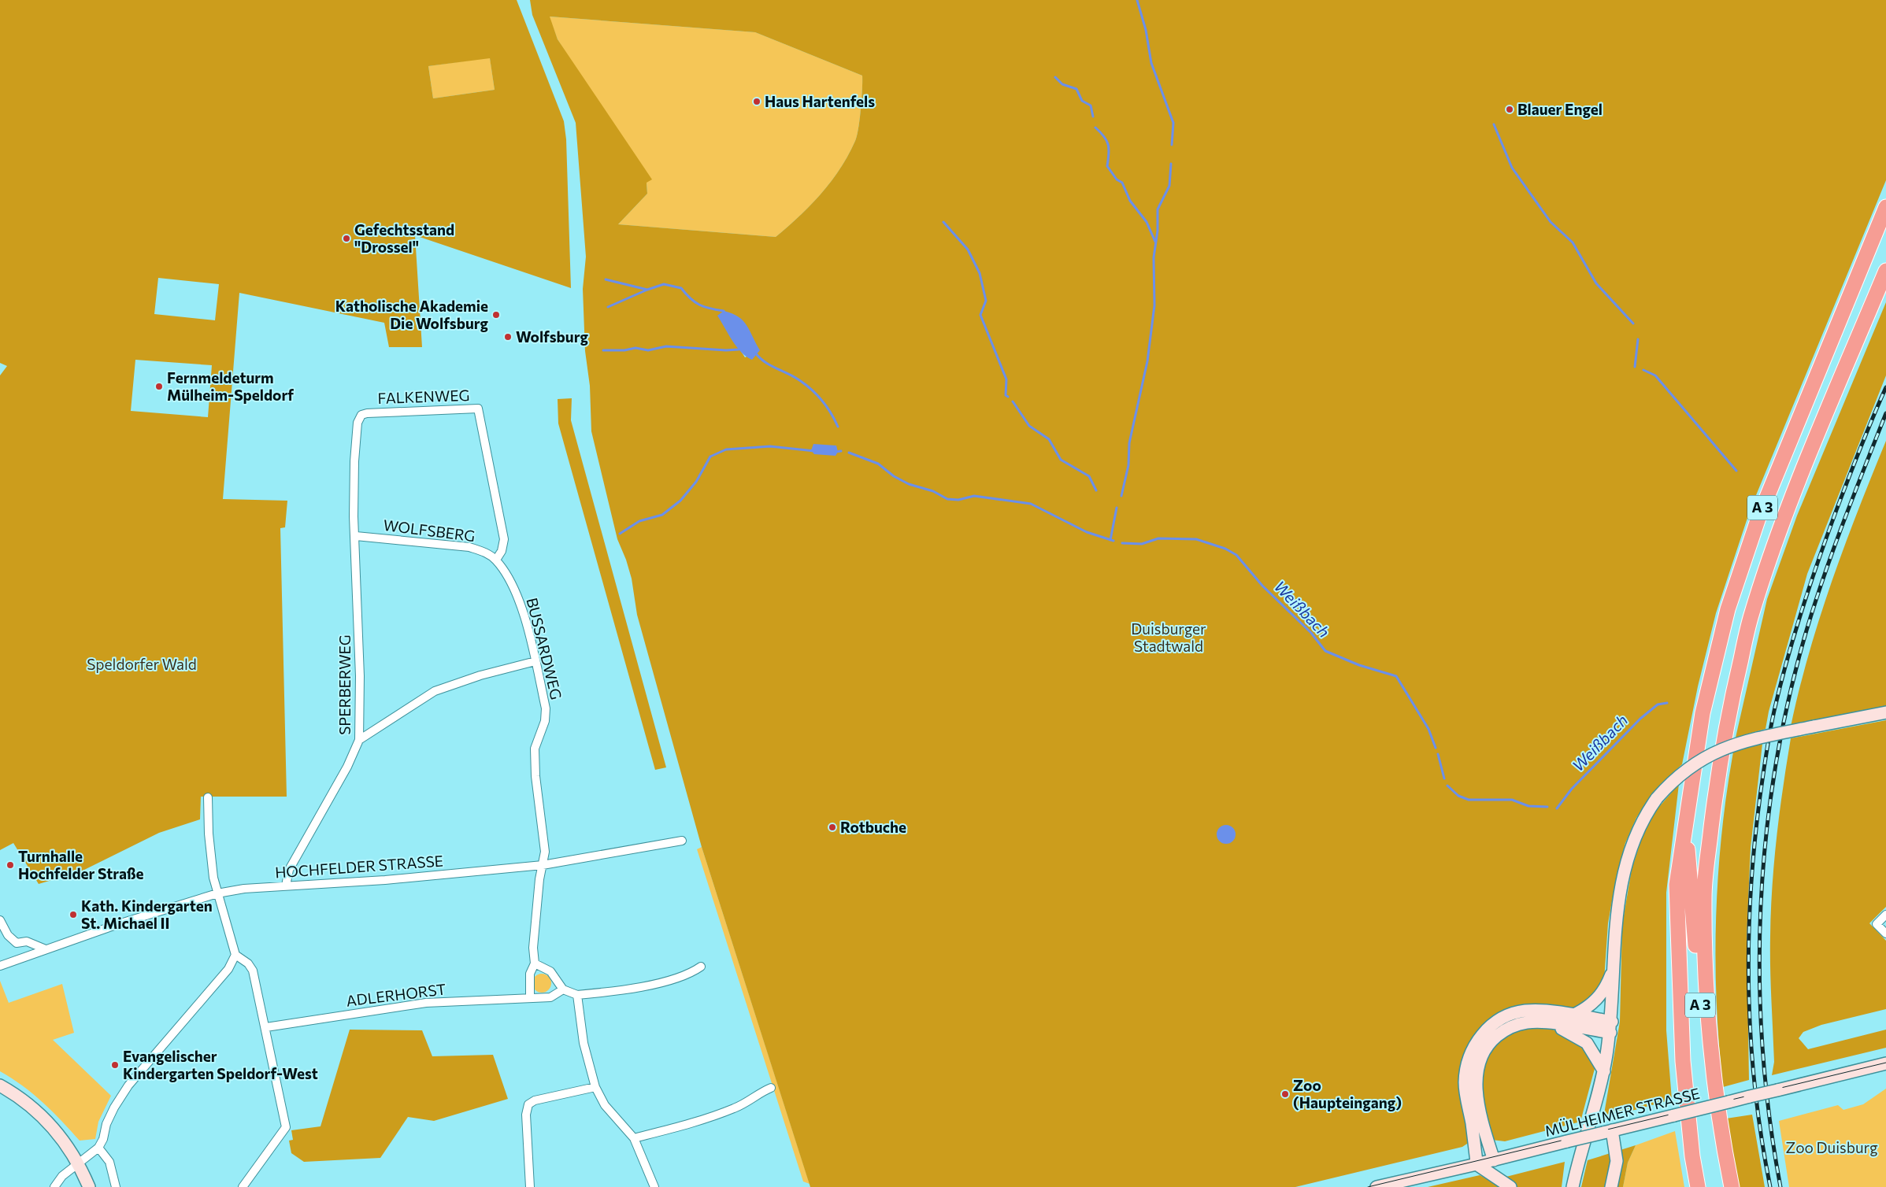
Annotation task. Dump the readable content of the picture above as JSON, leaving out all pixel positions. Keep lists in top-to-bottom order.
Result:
{
  "streets": {
    "highway": ["A 3"],
    "main road": ["MÜLHEIMER STRASSE"],
    "street": [
      "FALKENWEG",
      "WOLFSBERG",
      "BUSSARDWEG",
      "SPERBERWEG",
      "HOCHFELDER STRASSE",
      "ADLERHORST"
    ]
  },
  "crossings": [
    ["FALKENWEG", "WOLFSBERG"],
    ["FALKENWEG", "BUSSARDWEG"],
    ["FALKENWEG", "SPERBERWEG"],
    ["WOLFSBERG", "BUSSARDWEG"],
    ["WOLFSBERG", "SPERBERWEG"],
    ["BUSSARDWEG", "HOCHFELDER STRASSE"],
    ["BUSSARDWEG", "ADLERHORST"],
    ["SPERBERWEG", "HOCHFELDER STRASSE"]
  ],
  "water": ["Weißbach"],
  "parks": ["Duisburger Stadtwald", "Speldorfer Wald", "Zoo Duisburg"],
  "places": [
    "Haus Hartenfels",
    "Blauer Engel",
    "Gefechtsstand \"Drossel\"",
    "Katholische Akademie Die Wolfsburg",
    "Wolfsburg",
    "Fernmeldeturm Mülheim-Speldorf",
    "Rotbuche",
    "Turnhalle Hochfelder Straße",
    "Kath. Kindergarten St. Michael II",
    "Evangelischer Kindergarten Speldorf-West",
    "Zoo (Haupteingang)"
  ]
}
